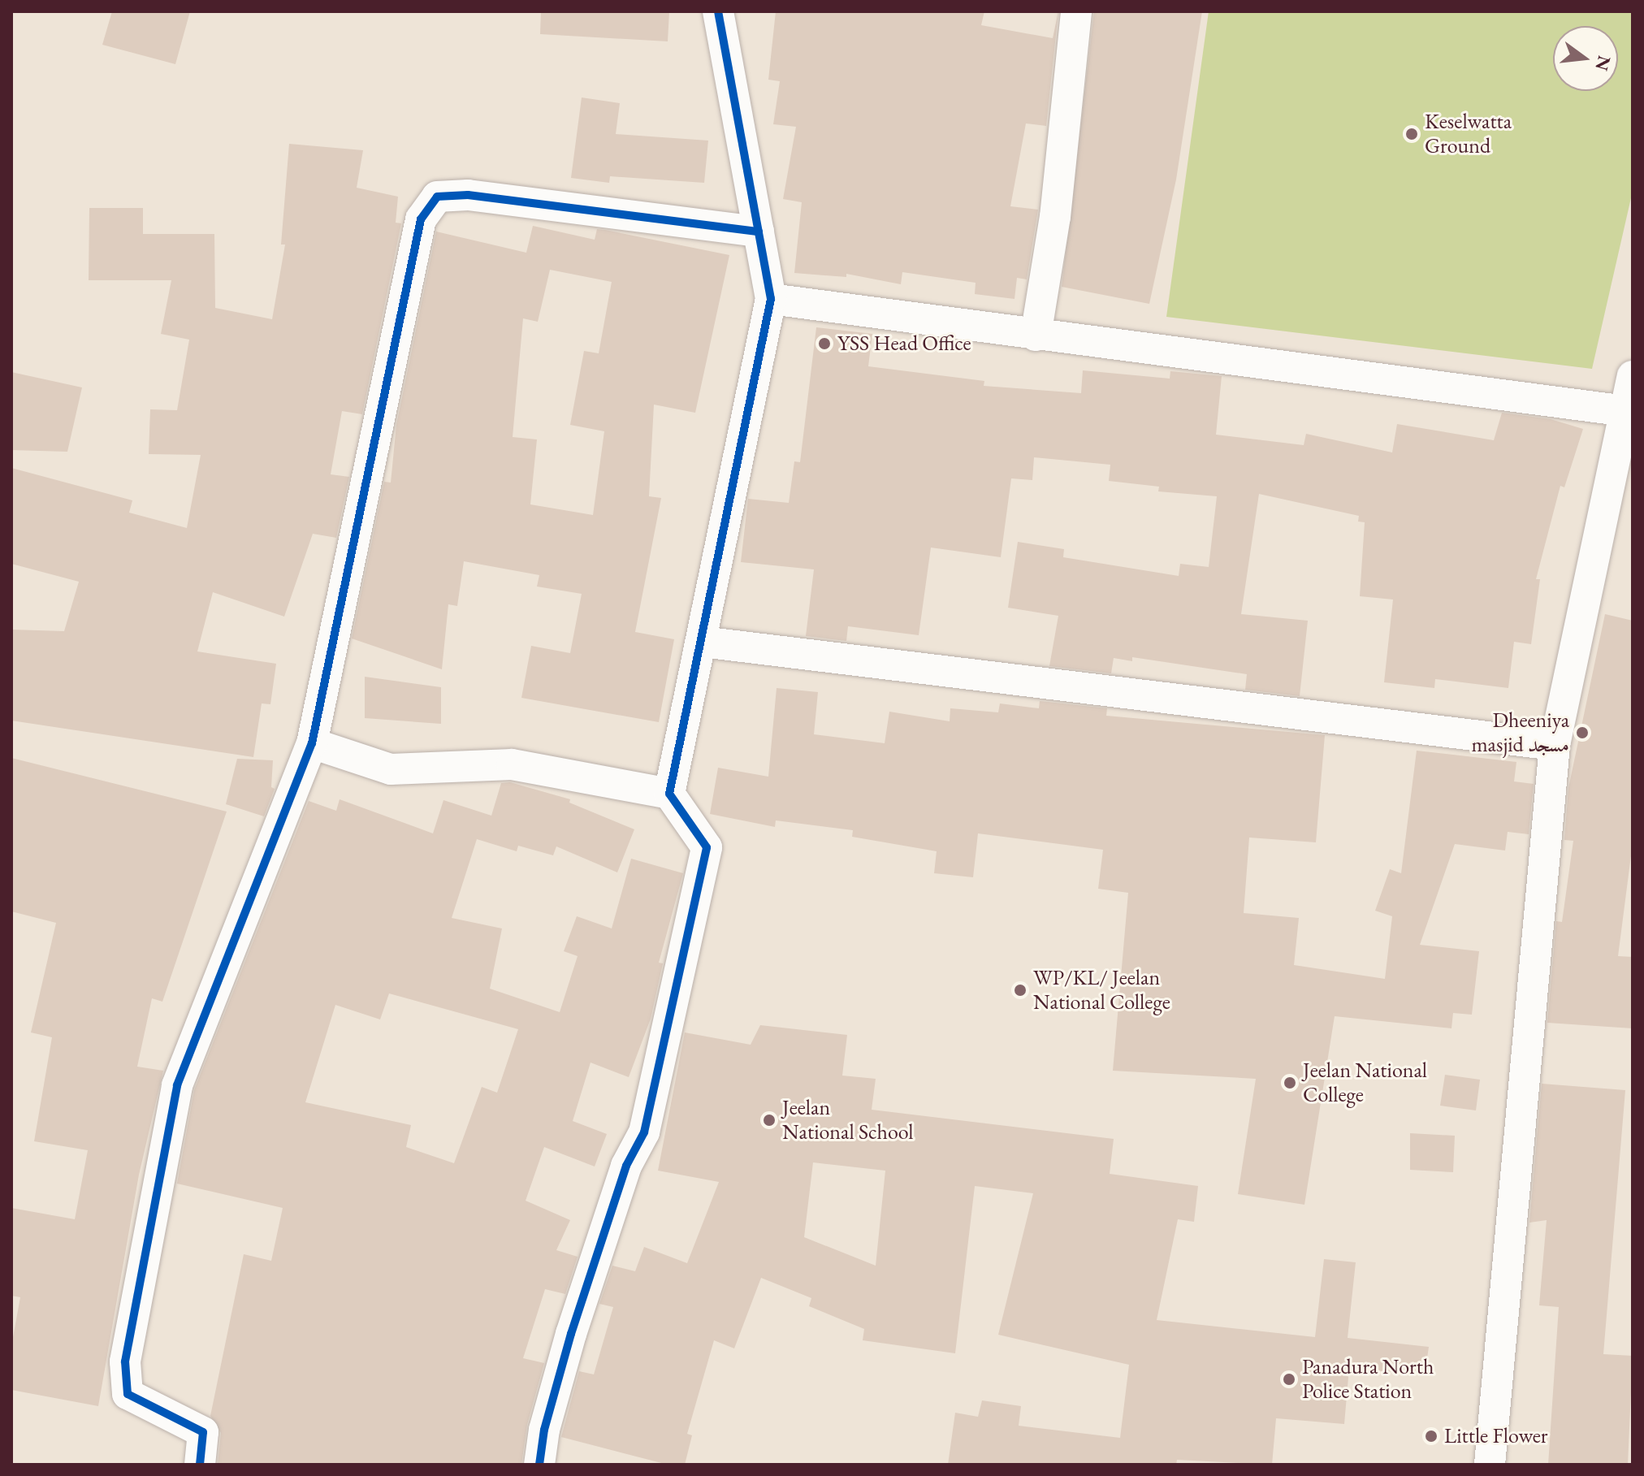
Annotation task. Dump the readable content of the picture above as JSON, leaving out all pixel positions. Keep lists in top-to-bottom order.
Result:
{
  "places": [
    "Keselwatta Ground",
    "YSS Head Office",
    "Dheeniya masjid مسجد",
    "WP/KL/ Jeelan National College",
    "Jeelan National College",
    "Jeelan National School",
    "Panadura North Police Station",
    "Little Flower"
  ],
  "north": "right"
}
